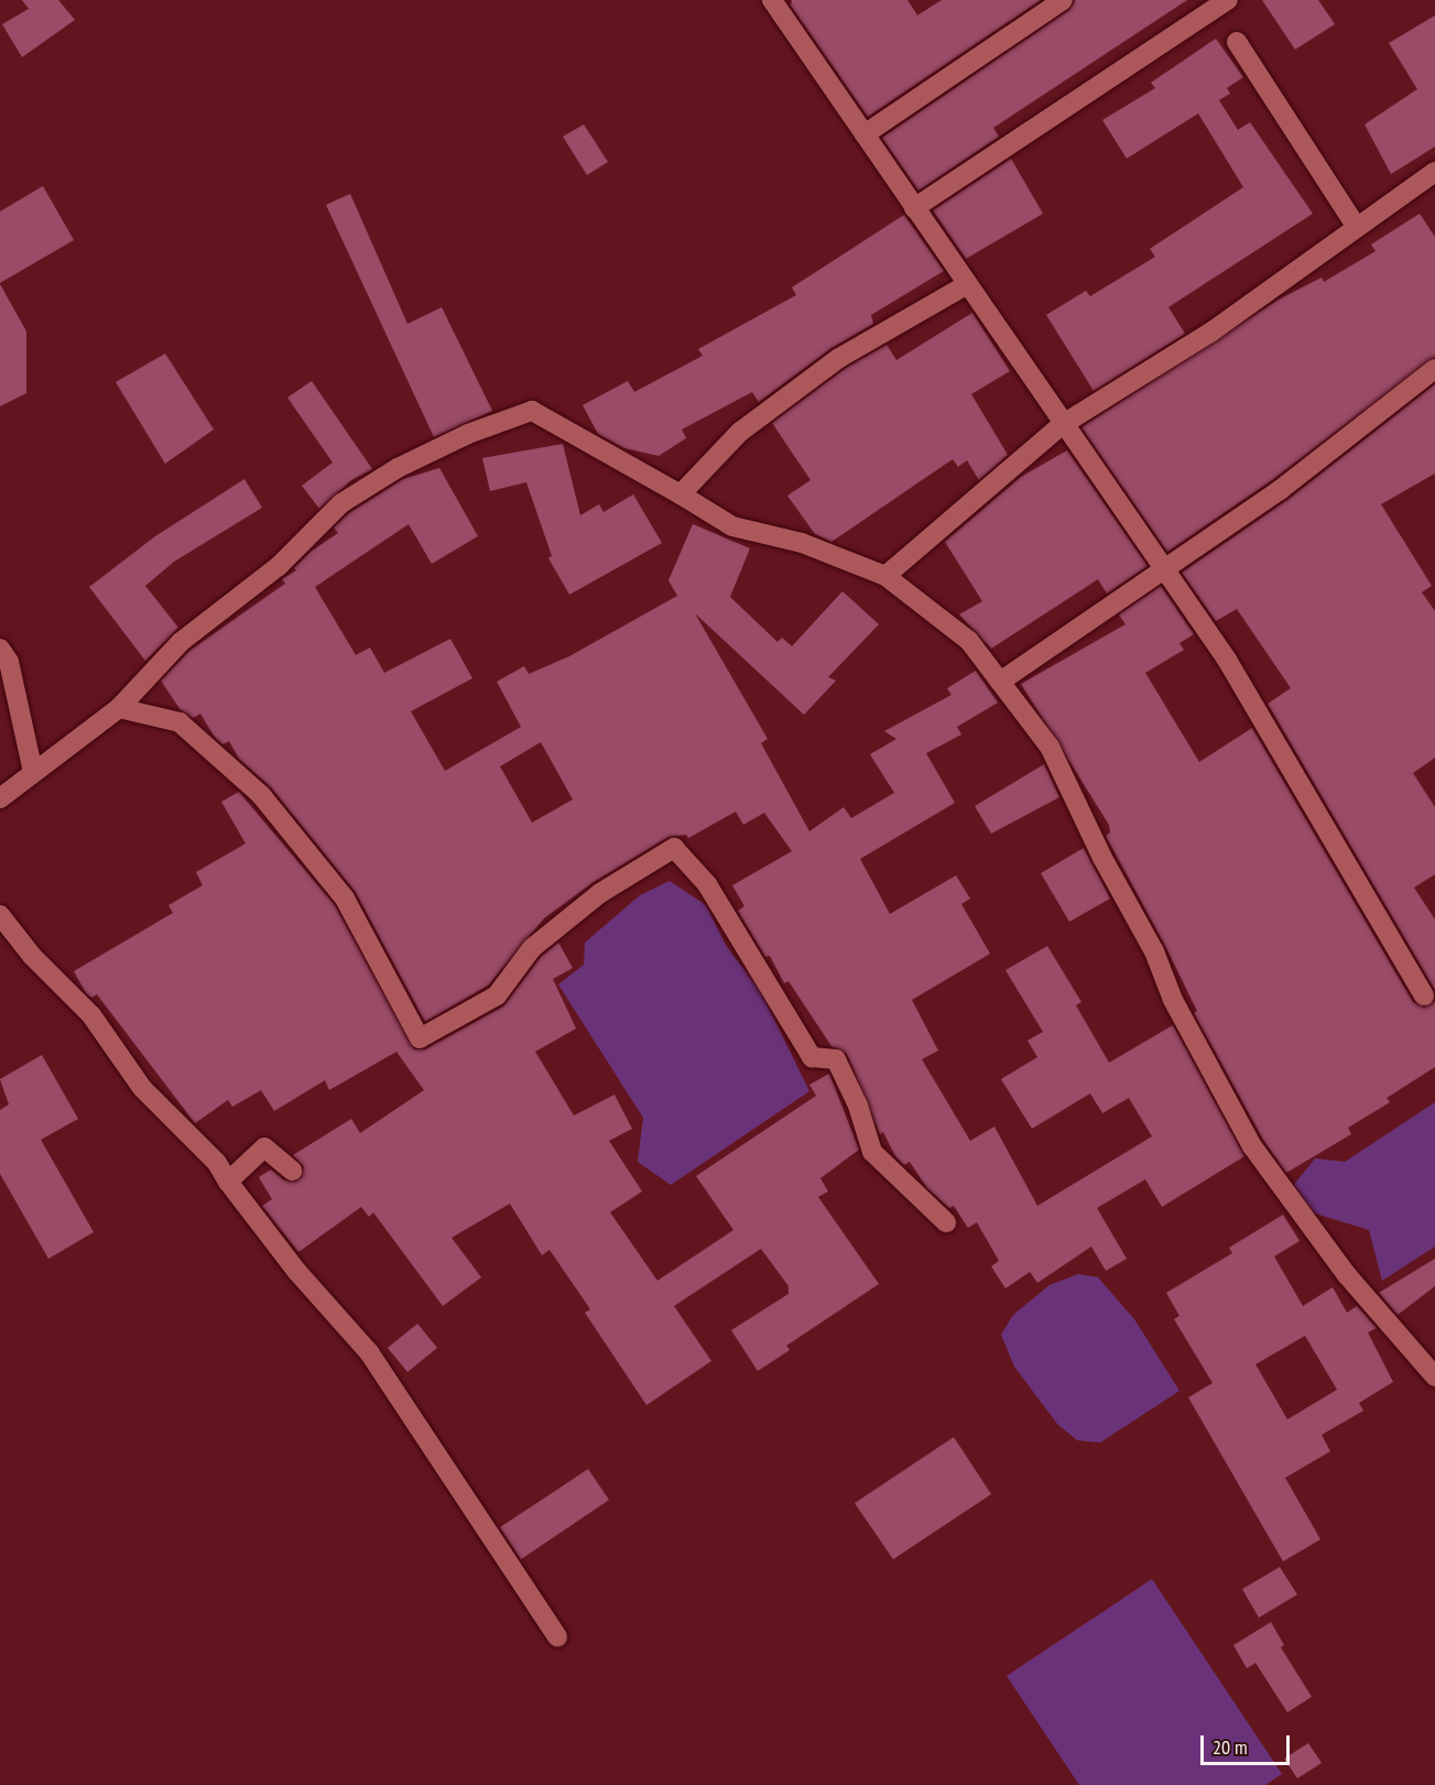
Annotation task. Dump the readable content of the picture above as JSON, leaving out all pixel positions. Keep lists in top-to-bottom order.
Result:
{
  "scale_bar": "20 m"
}
